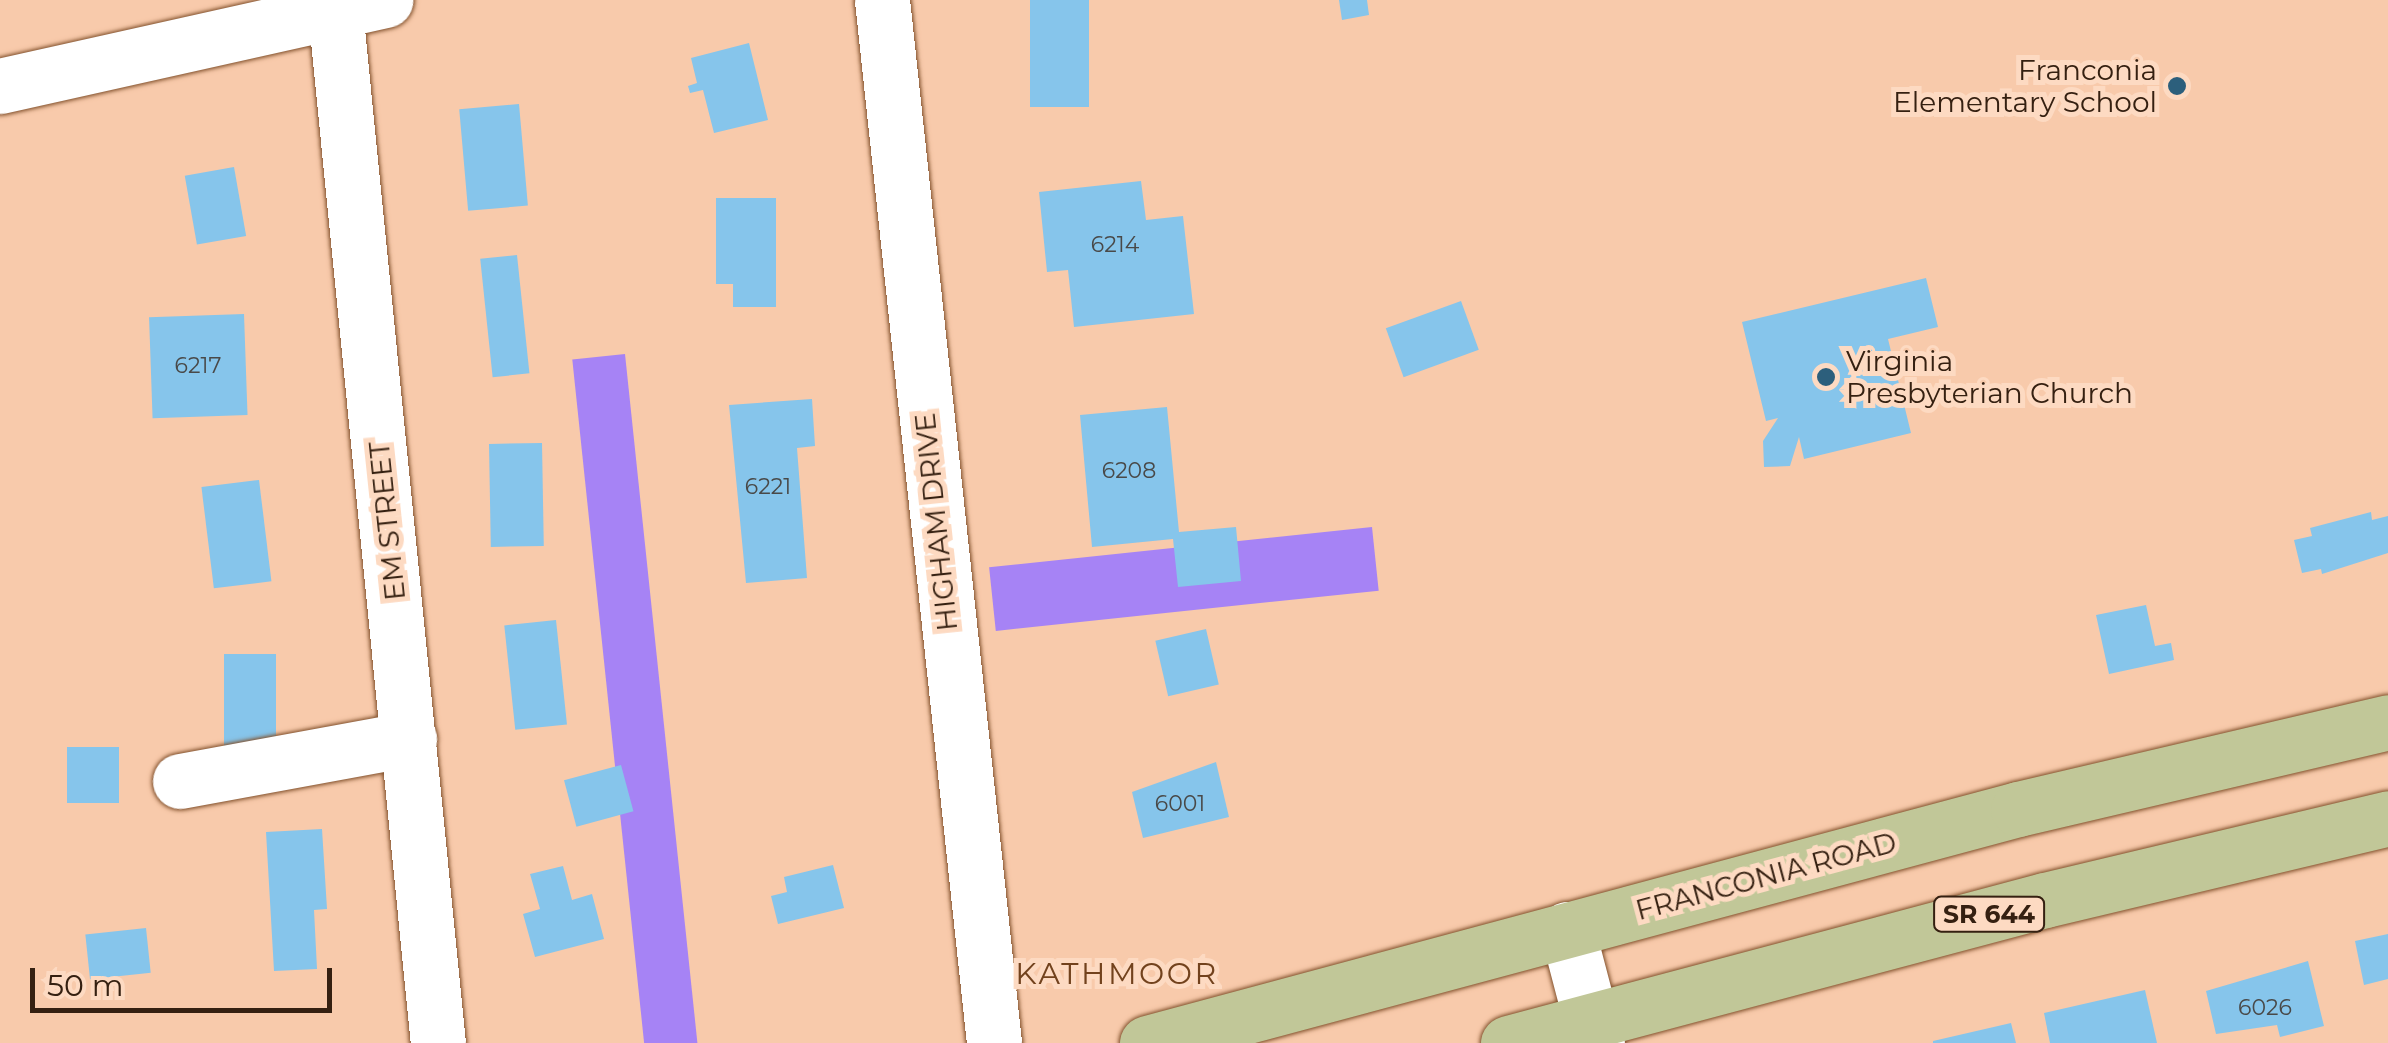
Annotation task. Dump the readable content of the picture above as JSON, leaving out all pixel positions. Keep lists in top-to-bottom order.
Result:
{
  "streets": {
    "main road": ["FRANCONIA ROAD", "SR 644"],
    "street": ["EM STREET", "HIGHAM DRIVE"]
  },
  "districts": ["KATHMOOR"],
  "places": ["Franconia Elementary School", "Virginia Presbyterian Church"],
  "house_numbers": [
    "6214",
    "6217",
    "6208",
    "6221",
    "6001",
    "6026"
  ],
  "scale_bar": "50 m"
}
